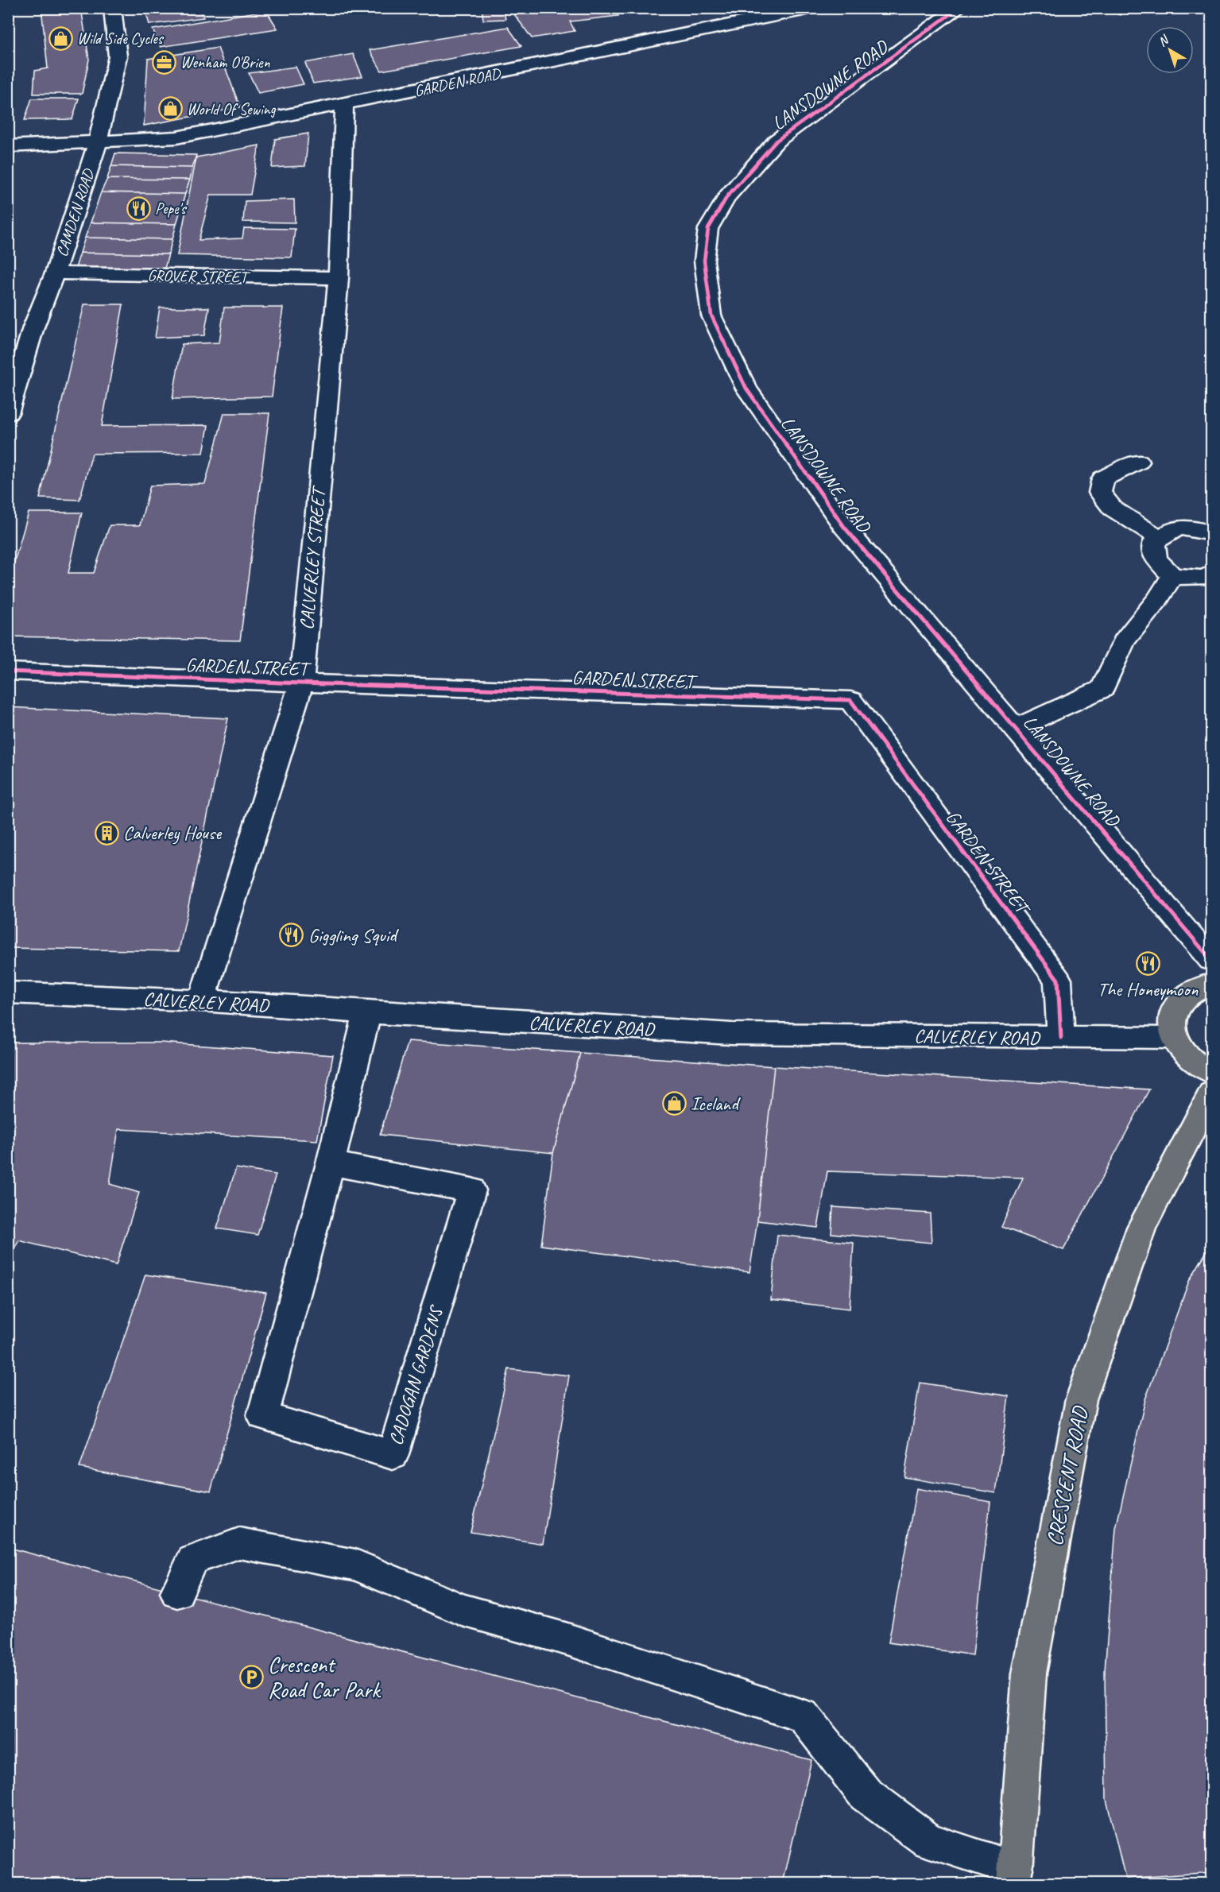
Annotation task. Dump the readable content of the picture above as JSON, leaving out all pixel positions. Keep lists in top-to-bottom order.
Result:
{
  "streets": {
    "main road": ["CRESCENT ROAD"],
    "street": [
      "GARDEN ROAD",
      "LANSDOWNE ROAD",
      "CAMDEN ROAD",
      "GROVER STREET",
      "CALVERLEY STREET",
      "GARDEN STREET",
      "CALVERLEY ROAD",
      "CADOGAN GARDENS"
    ]
  },
  "crossings": [
    ["GARDEN ROAD", "CAMDEN ROAD"],
    ["GARDEN ROAD", "CALVERLEY STREET"],
    ["CAMDEN ROAD", "GROVER STREET"],
    ["GROVER STREET", "CALVERLEY STREET"],
    ["CALVERLEY STREET", "GARDEN STREET"],
    ["CALVERLEY STREET", "CALVERLEY ROAD"],
    ["GARDEN STREET", "CALVERLEY ROAD"],
    ["CALVERLEY ROAD", "CADOGAN GARDENS"]
  ],
  "places": {
    "shop": ["Wild Side Cycles", "World Of Sewing", "Iceland"],
    "office": ["Wenham O'Brien"],
    "restaurant": ["Pepe's", "Giggling Squid", "The Honeymoon"],
    "building": ["Calverley House"],
    "parking": ["Crescent Road Car Park"]
  },
  "north": "top left"
}
